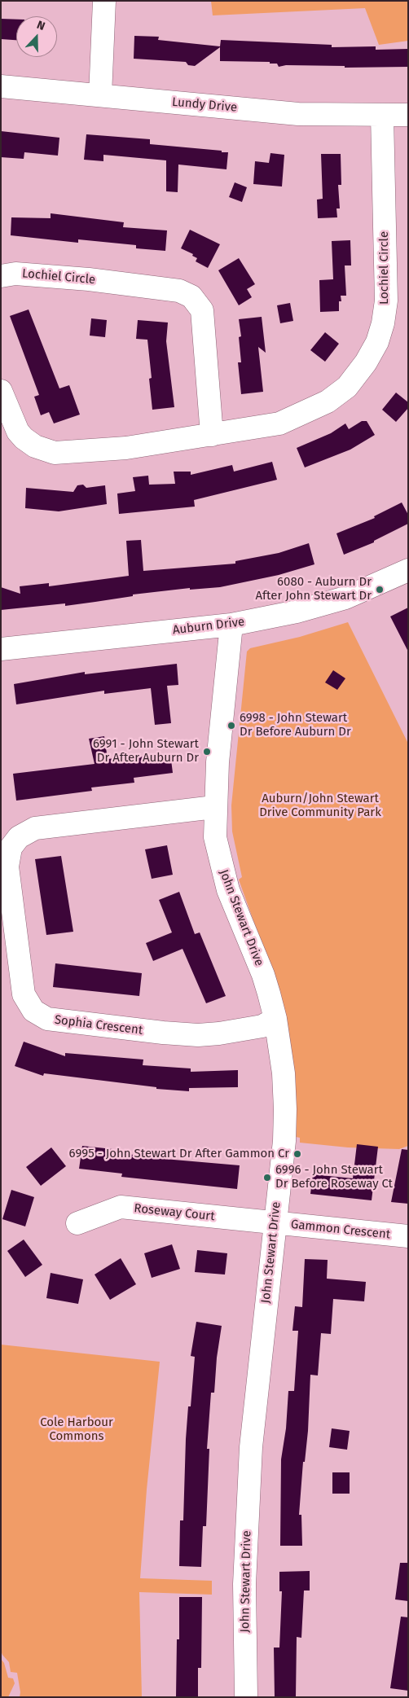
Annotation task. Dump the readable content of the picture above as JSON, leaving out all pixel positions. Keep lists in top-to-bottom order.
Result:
{
  "streets": {
    "street": [
      "Lundy Drive",
      "Lochiel Circle",
      "Auburn Drive",
      "John Stewart Drive",
      "Sophia Crescent",
      "Roseway Court",
      "Gammon Crescent"
    ]
  },
  "crossings": [
    ["Lundy Drive", "Lochiel Circle"],
    ["Auburn Drive", "John Stewart Drive"],
    ["John Stewart Drive", "Sophia Crescent"],
    ["John Stewart Drive", "Roseway Court"],
    ["John Stewart Drive", "Gammon Crescent"],
    ["Roseway Court", "Gammon Crescent"]
  ],
  "parks": ["Auburn/John Stewart Drive Community Park", "Cole Harbour Commons"],
  "places": [
    "6080 - Auburn Dr After John Stewart Dr",
    "6998 - John Stewart Dr Before Auburn Dr",
    "6991 - John Stewart Dr After Auburn Dr",
    "6995 - John Stewart Dr After Gammon Cr",
    "6996 - John Stewart Dr Before Roseway Ct"
  ],
  "north": "top"
}
